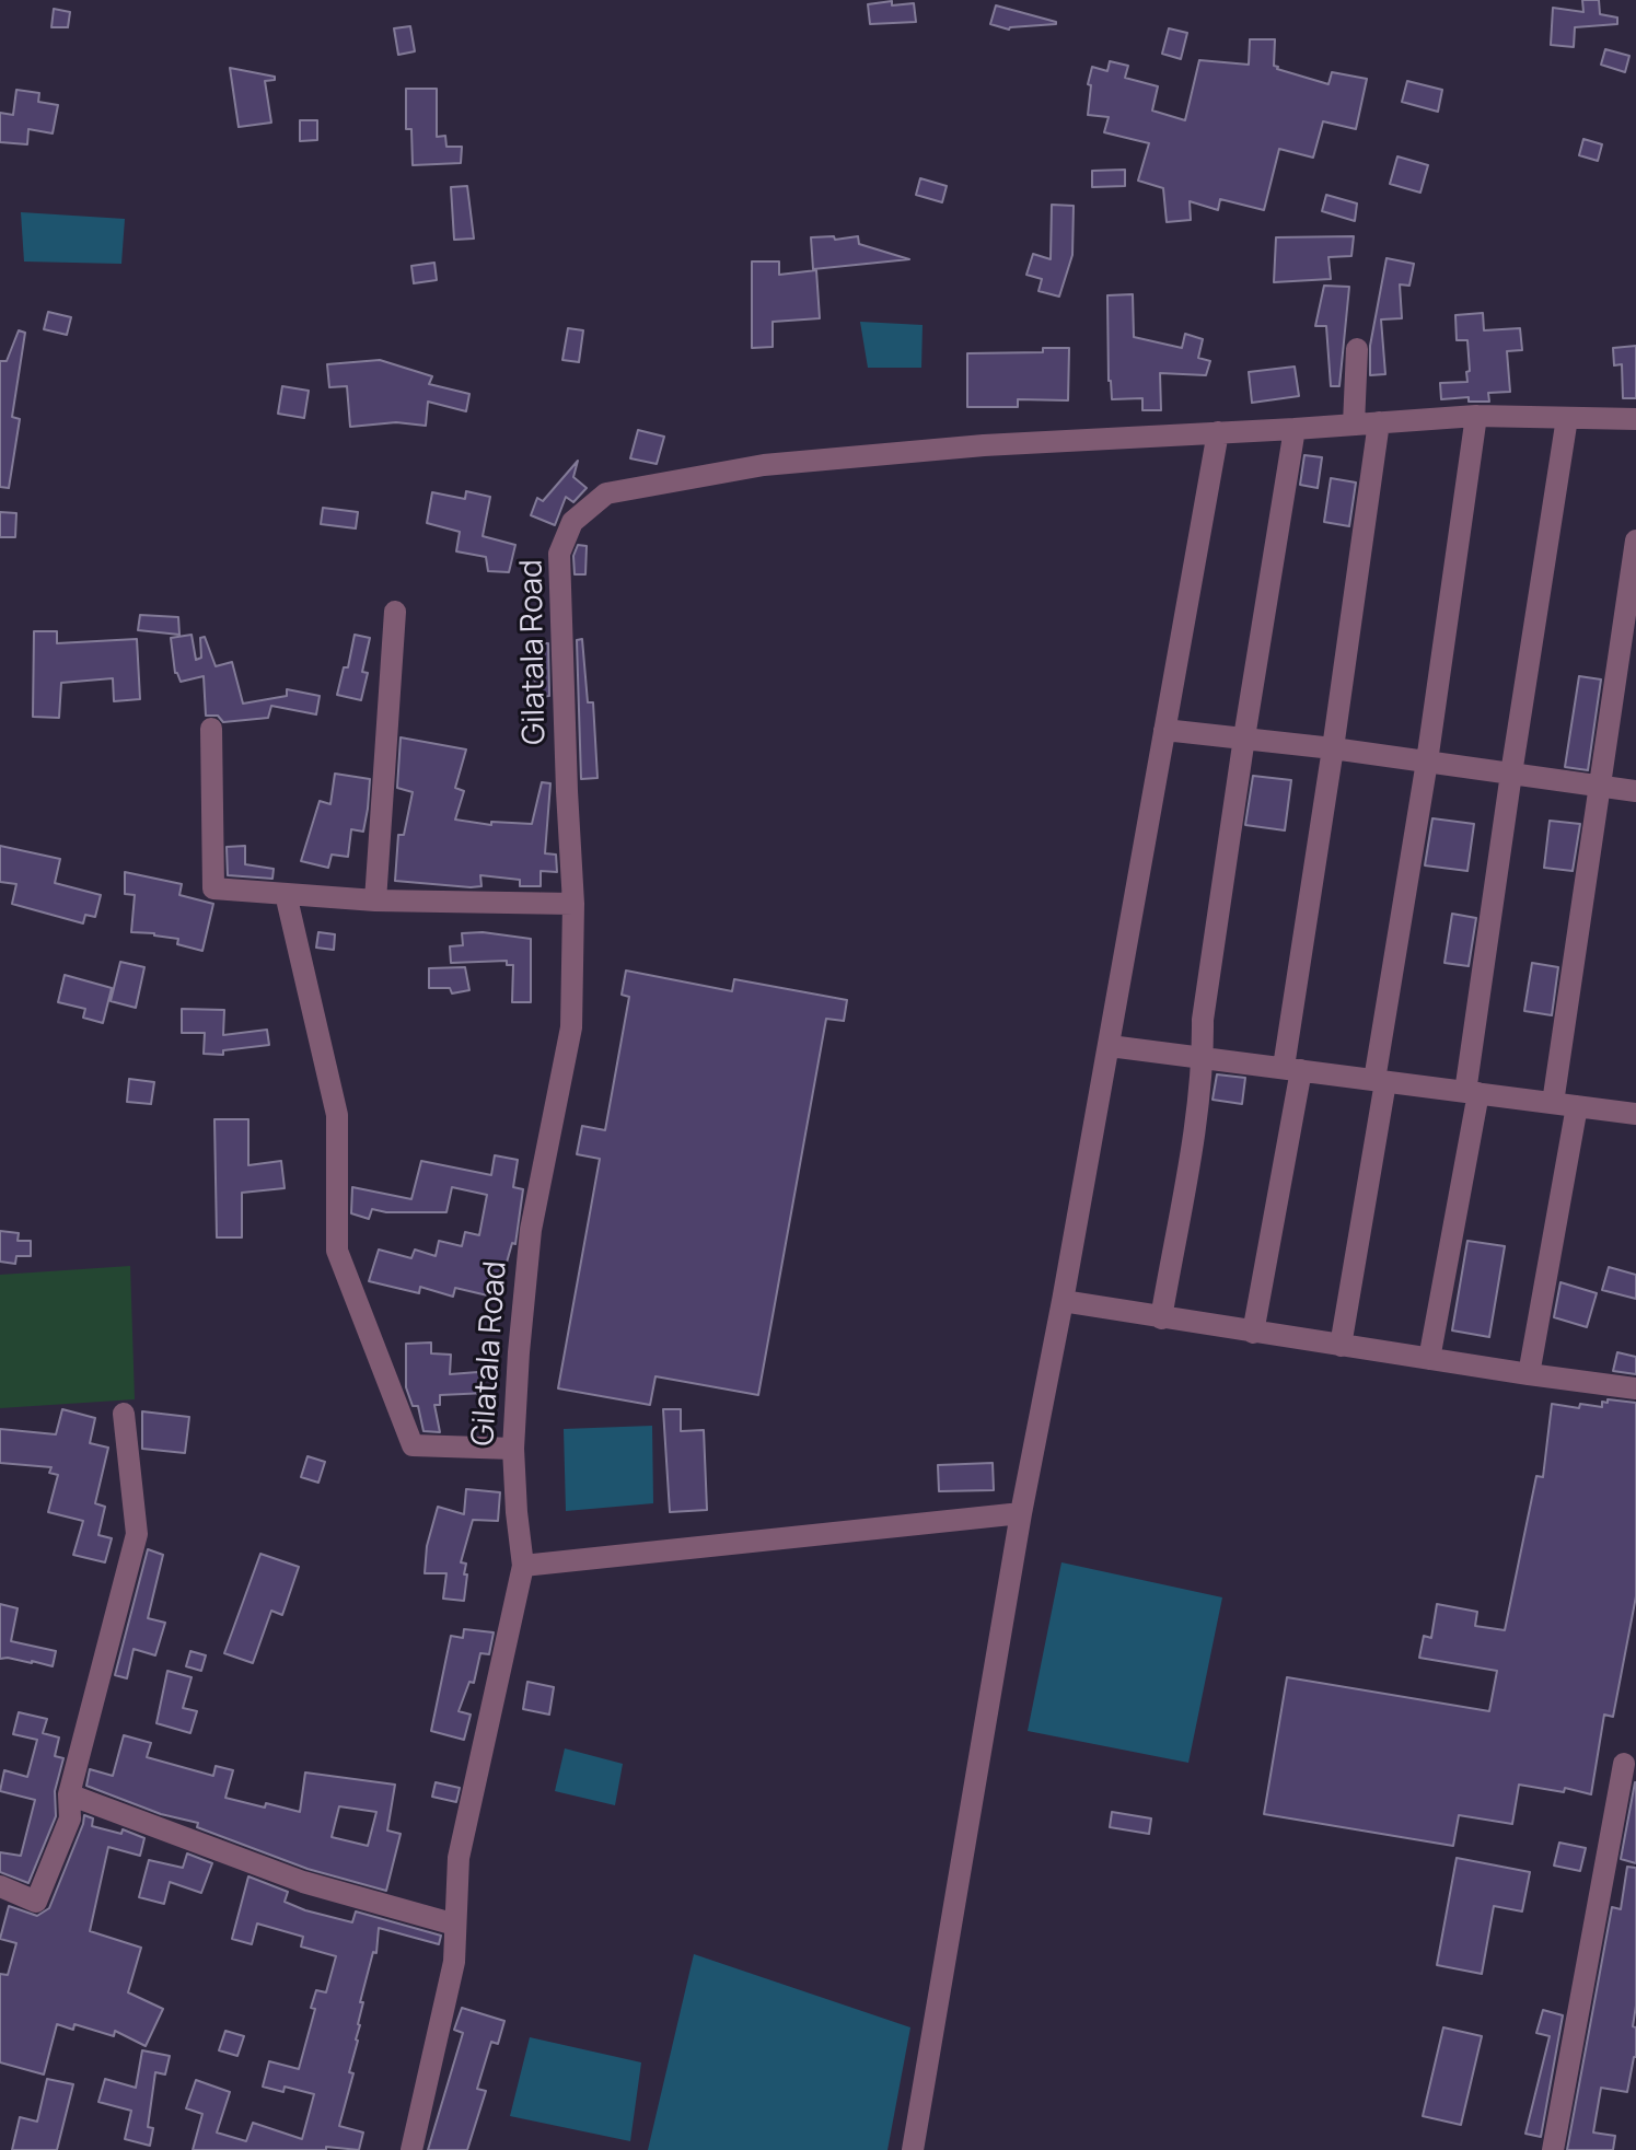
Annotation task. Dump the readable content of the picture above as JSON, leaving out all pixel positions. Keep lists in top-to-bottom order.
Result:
{
  "streets": {
    "street": ["Gilatala Road"]
  }
}
